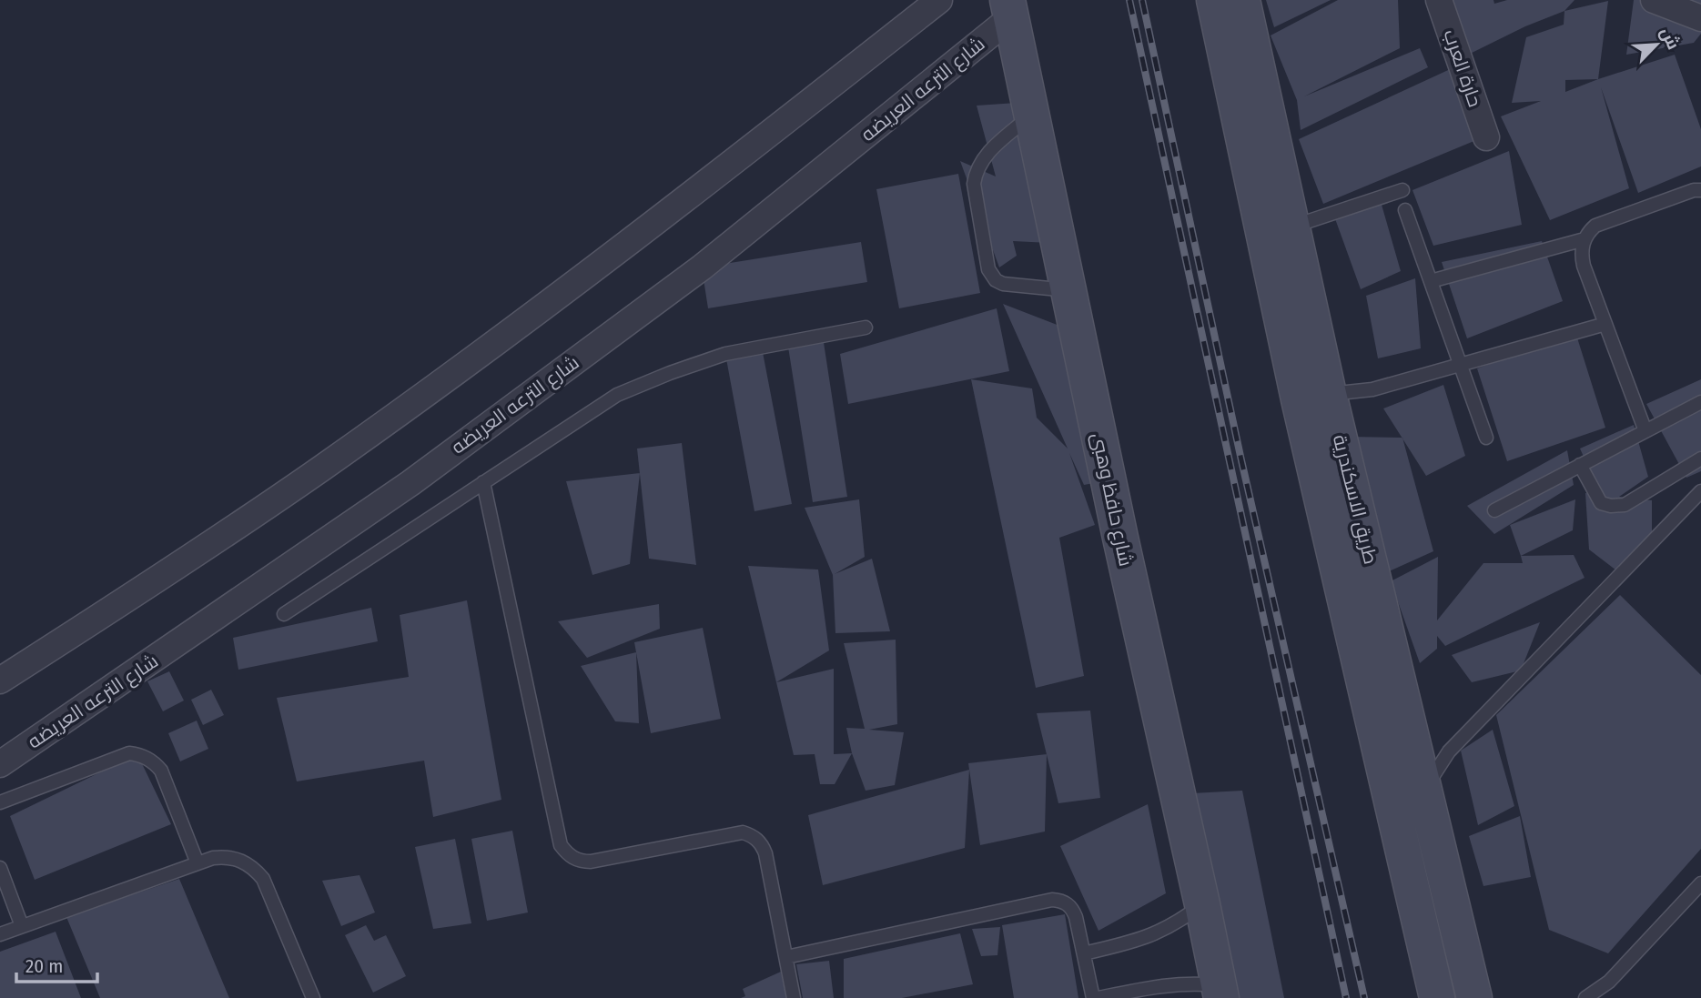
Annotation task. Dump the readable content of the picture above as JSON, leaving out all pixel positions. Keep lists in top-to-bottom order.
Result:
{
  "streets": {
    "main road": ["شارع حافظ وهبى", "طريق الاسكندرية"],
    "street": ["حارة العرب", "شارع الترعه العريضه"]
  },
  "crossings": [
    ["شارع الترعه العريضه", "شارع حافظ وهبى"]
  ],
  "scale_bar": "20 m",
  "north": "top right"
}
